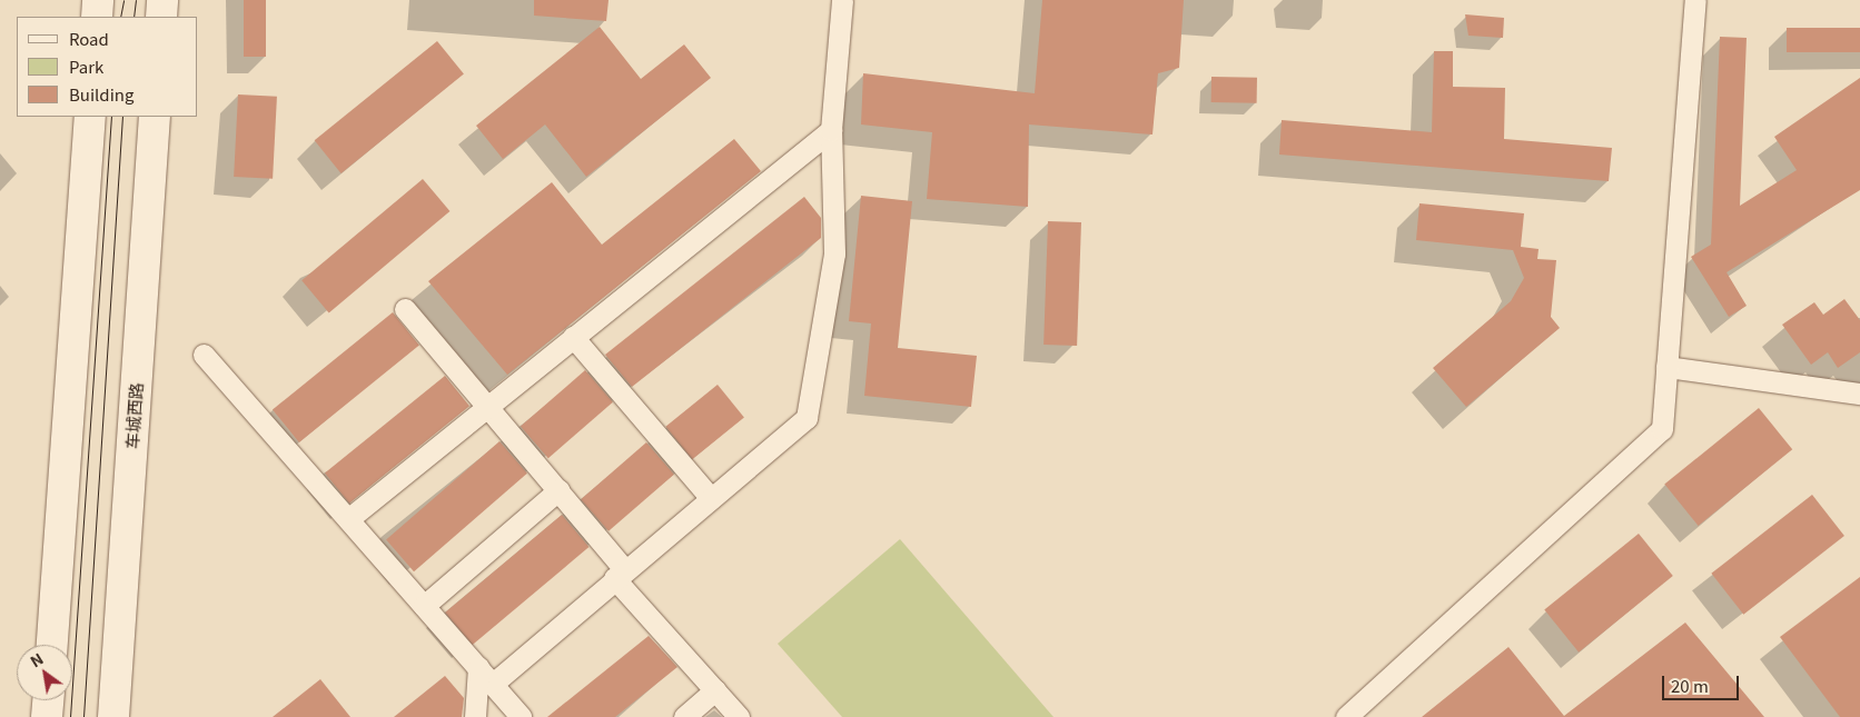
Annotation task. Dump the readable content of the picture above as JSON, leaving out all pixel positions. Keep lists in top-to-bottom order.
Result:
{
  "streets": {
    "main road": ["车城西路"]
  },
  "legend": ["Road", "Park", "Building"],
  "scale_bar": "20 m",
  "north": "top left"
}
